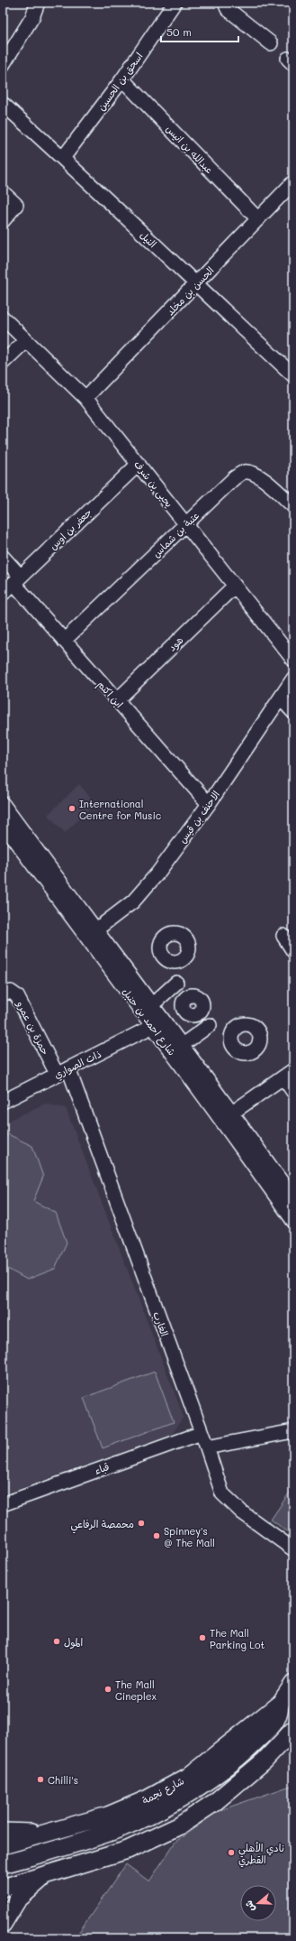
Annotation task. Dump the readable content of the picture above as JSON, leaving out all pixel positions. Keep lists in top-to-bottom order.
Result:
{
  "streets": {
    "main road": ["شارع نجمة"],
    "street": [
      "اسحق بن الحسين",
      "عبدالله بن انيس",
      "النيل",
      "الحسن بن مخلد",
      "يحيى بن شرف",
      "جعفر بن اوس",
      "عتبة بن شماس",
      "هود",
      "ابن اكثم",
      "الاحنف بن قيس",
      "شارع احمد بن حنبل",
      "حمزة بن عمرو",
      "ذات الصواري",
      "الغارب",
      "قباء"
    ]
  },
  "crossings": [
    ["اسحق بن الحسين", "عبدالله بن انيس"],
    ["اسحق بن الحسين", "النيل"],
    ["عبدالله بن انيس", "الحسن بن مخلد"],
    ["النيل", "الحسن بن مخلد"],
    ["الحسن بن مخلد", "يحيى بن شرف"],
    ["يحيى بن شرف", "جعفر بن اوس"],
    ["يحيى بن شرف", "عتبة بن شماس"],
    ["يحيى بن شرف", "هود"],
    ["جعفر بن اوس", "ابن اكثم"],
    ["عتبة بن شماس", "ابن اكثم"],
    ["هود", "ابن اكثم"],
    ["ابن اكثم", "الاحنف بن قيس"],
    ["الاحنف بن قيس", "شارع احمد بن حنبل"],
    ["شارع احمد بن حنبل", "ذات الصواري"],
    ["حمزة بن عمرو", "ذات الصواري"],
    ["حمزة بن عمرو", "الغارب"],
    ["ذات الصواري", "الغارب"],
    ["الغارب", "قباء"]
  ],
  "places": [
    "International Centre for Music",
    "محمصة الرفاعي",
    "Spinney's @ The Mall",
    "The Mall Parking Lot",
    "المول",
    "The Mall Cineplex",
    "Chilli's",
    "نادي الأهلي القطري"
  ],
  "scale_bar": "50 m",
  "north": "left"
}
